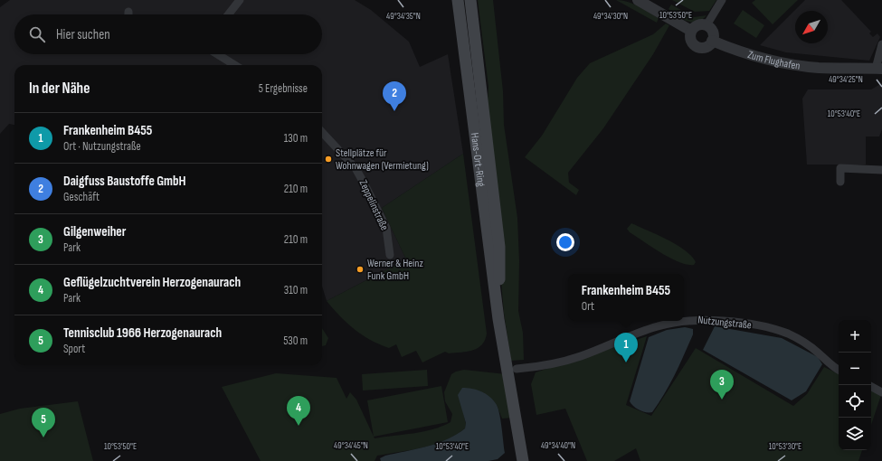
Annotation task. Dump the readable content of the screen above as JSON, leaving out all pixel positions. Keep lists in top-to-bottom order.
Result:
{
  "streets": {
    "main road": ["Hans-Ort-Ring"],
    "street": ["Zum Flughafen", "Zeppelinstraße", "Nutzungstraße"]
  },
  "places": ["Stellplätze für Wohnwagen (Vermietung)", "Werner & Heinz Funk GmbH"],
  "north": "bottom left",
  "page": {
    "search": "Hier suchen",
    "heading": ["In der Nähe", "5 Ergebnisse"],
    "pins": [
      "2",
      "1",
      "3",
      "4",
      "5"
    ],
    "list": [
      {
        "mark": "1",
        "name": "Frankenheim B455",
        "note": "Ort · Nutzungstraße",
        "value": "130 m"
      },
      {
        "mark": "2",
        "name": "Daigfuss Baustoffe GmbH",
        "note": "Geschäft",
        "value": "210 m"
      },
      {
        "mark": "3",
        "name": "Gilgenweiher",
        "note": "Park",
        "value": "210 m"
      },
      {
        "mark": "4",
        "name": "Geflügelzuchtverein Herzogenaurach",
        "note": "Park",
        "value": "310 m"
      },
      {
        "mark": "5",
        "name": "Tennisclub 1966 Herzogenaurach",
        "note": "Sport",
        "value": "530 m"
      }
    ],
    "popup": ["Frankenheim B455", "Ort"],
    "map_buttons": ["+", "−"]
  },
  "coordinates": [
    "10°53'50\"E",
    "49°34'30\"N",
    "49°34'35\"N",
    "49°34'25\"N",
    "10°53'40\"E",
    "49°34'45\"N",
    "49°34'40\"N",
    "10°53'30\"E"
  ]
}
